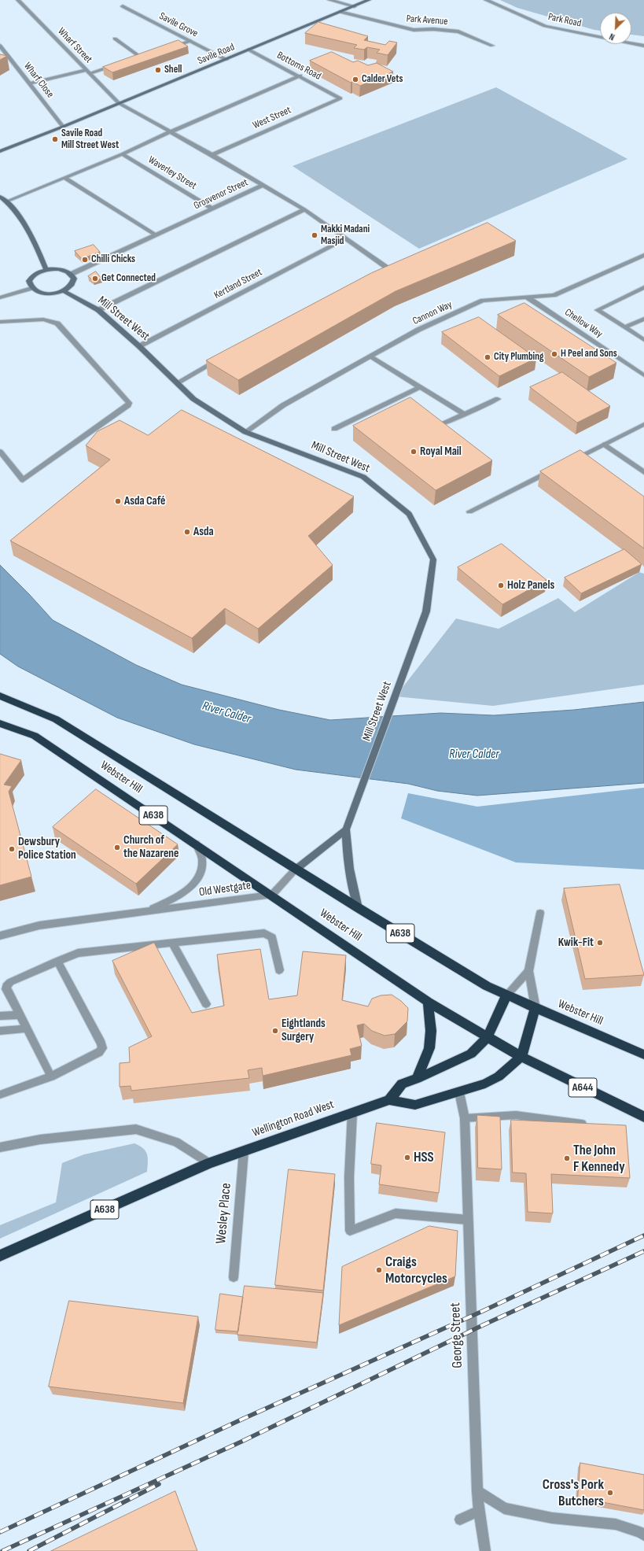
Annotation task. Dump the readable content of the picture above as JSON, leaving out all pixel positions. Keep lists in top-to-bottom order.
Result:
{
  "streets": {
    "highway": [
      "Webster Hill",
      "A638",
      "A644",
      "Wellington Road West"
    ],
    "street": [
      "Park Avenue",
      "Park Road",
      "Savile Grove",
      "Wharf Street",
      "Savile Road",
      "Bottoms Road",
      "Wharf Close",
      "West Street",
      "Waverley Street",
      "Grosvenor Street",
      "Kertland Street",
      "Cannon Way",
      "Mill Street West",
      "Chellow Way",
      "Old Westgate",
      "Wesley Place",
      "George Street"
    ]
  },
  "crossings": [
    ["Park Avenue", "Savile Road"],
    ["Savile Grove", "Savile Road"],
    ["Wharf Street", "Savile Road"],
    ["Wharf Street", "Grosvenor Street"],
    ["Savile Road", "Bottoms Road"],
    ["Savile Road", "Wharf Close"],
    ["Savile Road", "Grosvenor Street"],
    ["Bottoms Road", "West Street"],
    ["West Street", "Grosvenor Street"],
    ["Waverley Street", "Grosvenor Street"],
    ["Kertland Street", "Mill Street West"],
    ["Cannon Way", "Mill Street West"],
    ["Cannon Way", "Chellow Way"],
    ["Mill Street West", "Webster Hill"],
    ["Webster Hill", "A638"],
    ["Webster Hill", "Old Westgate"],
    ["A638", "Wellington Road West"],
    ["Wellington Road West", "Wesley Place"]
  ],
  "water": ["River Calder"],
  "places": [
    "Shell",
    "Calder Vets",
    "Savile Road Mill Street West",
    "Makki Madani Masjid",
    "Chilli Chicks",
    "Get Connected",
    "H Peel and Sons",
    "City Plumbing",
    "Royal Mail",
    "Asda Café",
    "Asda",
    "Holz Panels",
    "Church of the Nazarene",
    "Dewsbury Police Station",
    "Kwik-Fit",
    "Eightlands Surgery",
    "HSS",
    "The John F Kennedy",
    "Craigs Motorcycles",
    "Cross's Pork Butchers"
  ],
  "north": "bottom left"
}
